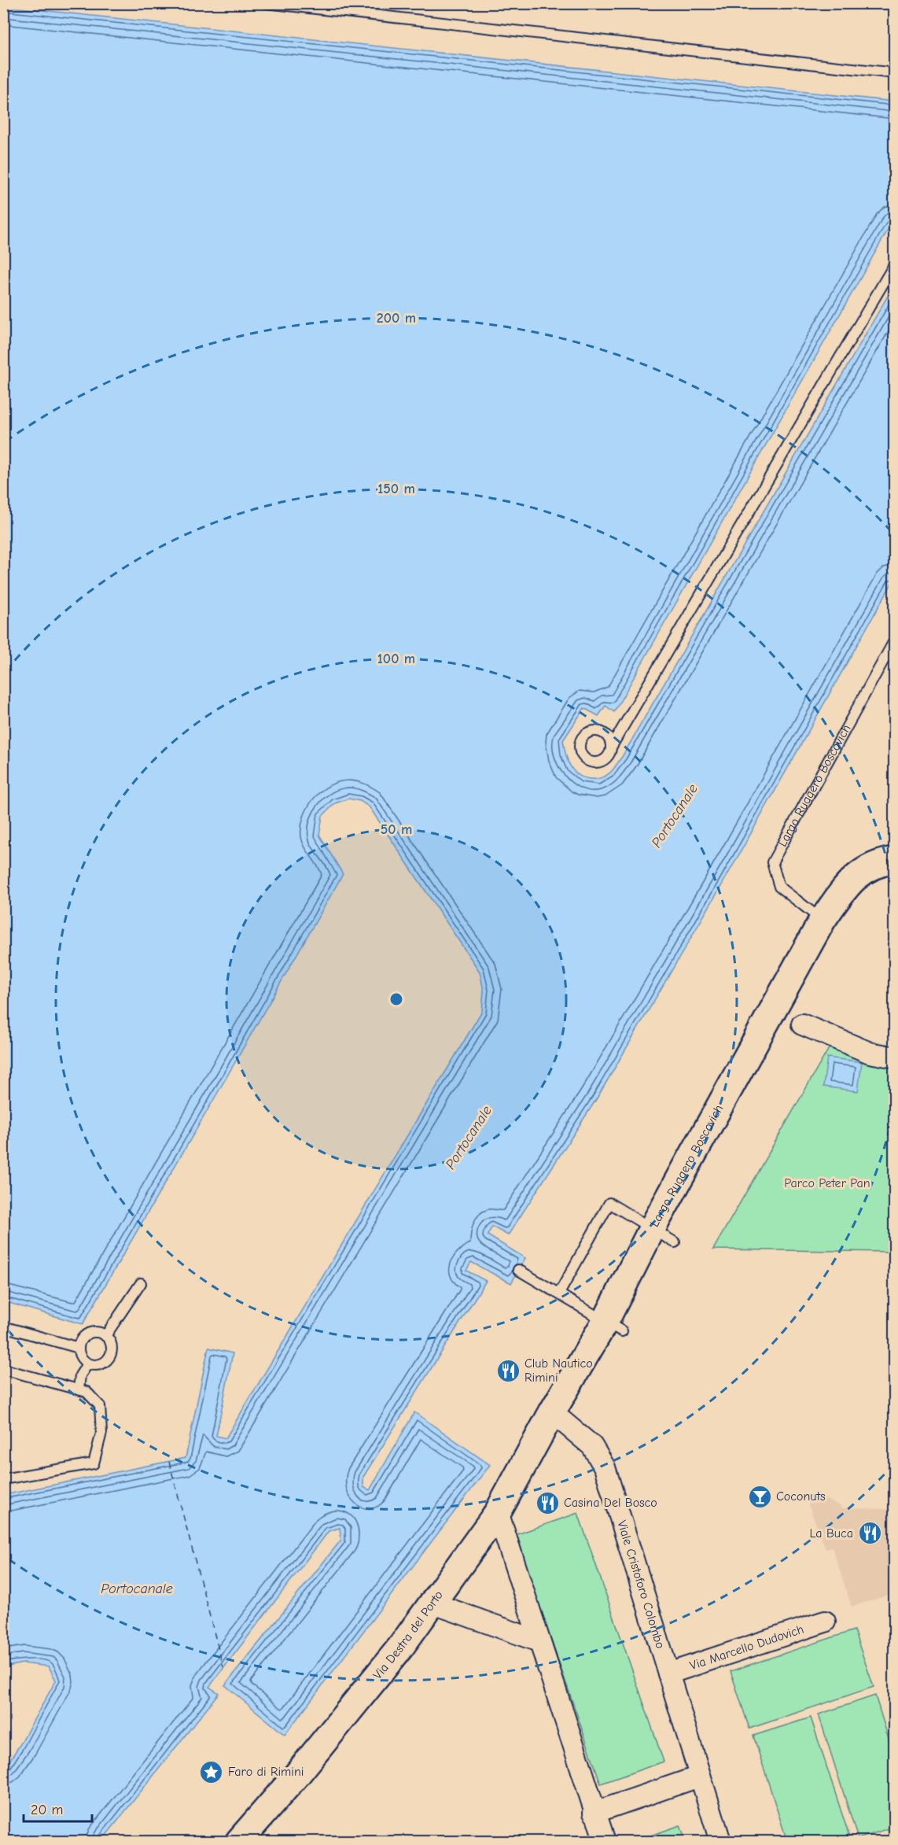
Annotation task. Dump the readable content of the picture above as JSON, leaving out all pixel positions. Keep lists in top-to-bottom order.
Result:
{
  "streets": {
    "street": [
      "Largo Ruggero Boscovich",
      "Viale Cristoforo Colombo",
      "Via Destra del Porto",
      "Via Marcello Dudovich"
    ]
  },
  "crossings": [
    ["Largo Ruggero Boscovich", "Viale Cristoforo Colombo"],
    ["Largo Ruggero Boscovich", "Via Destra del Porto"],
    ["Viale Cristoforo Colombo", "Via Destra del Porto"],
    ["Viale Cristoforo Colombo", "Via Marcello Dudovich"]
  ],
  "water": ["Portocanale"],
  "parks": ["Parco Peter Pan"],
  "places": {
    "restaurant": ["Club Nautico Rimini", "Casina Del Bosco", "La Buca"],
    "bar": ["Coconuts"],
    "place": ["Faro di Rimini"]
  },
  "scale_bar": "20 m",
  "rings": [
    "200 m",
    "150 m",
    "100 m",
    "50 m"
  ]
}
